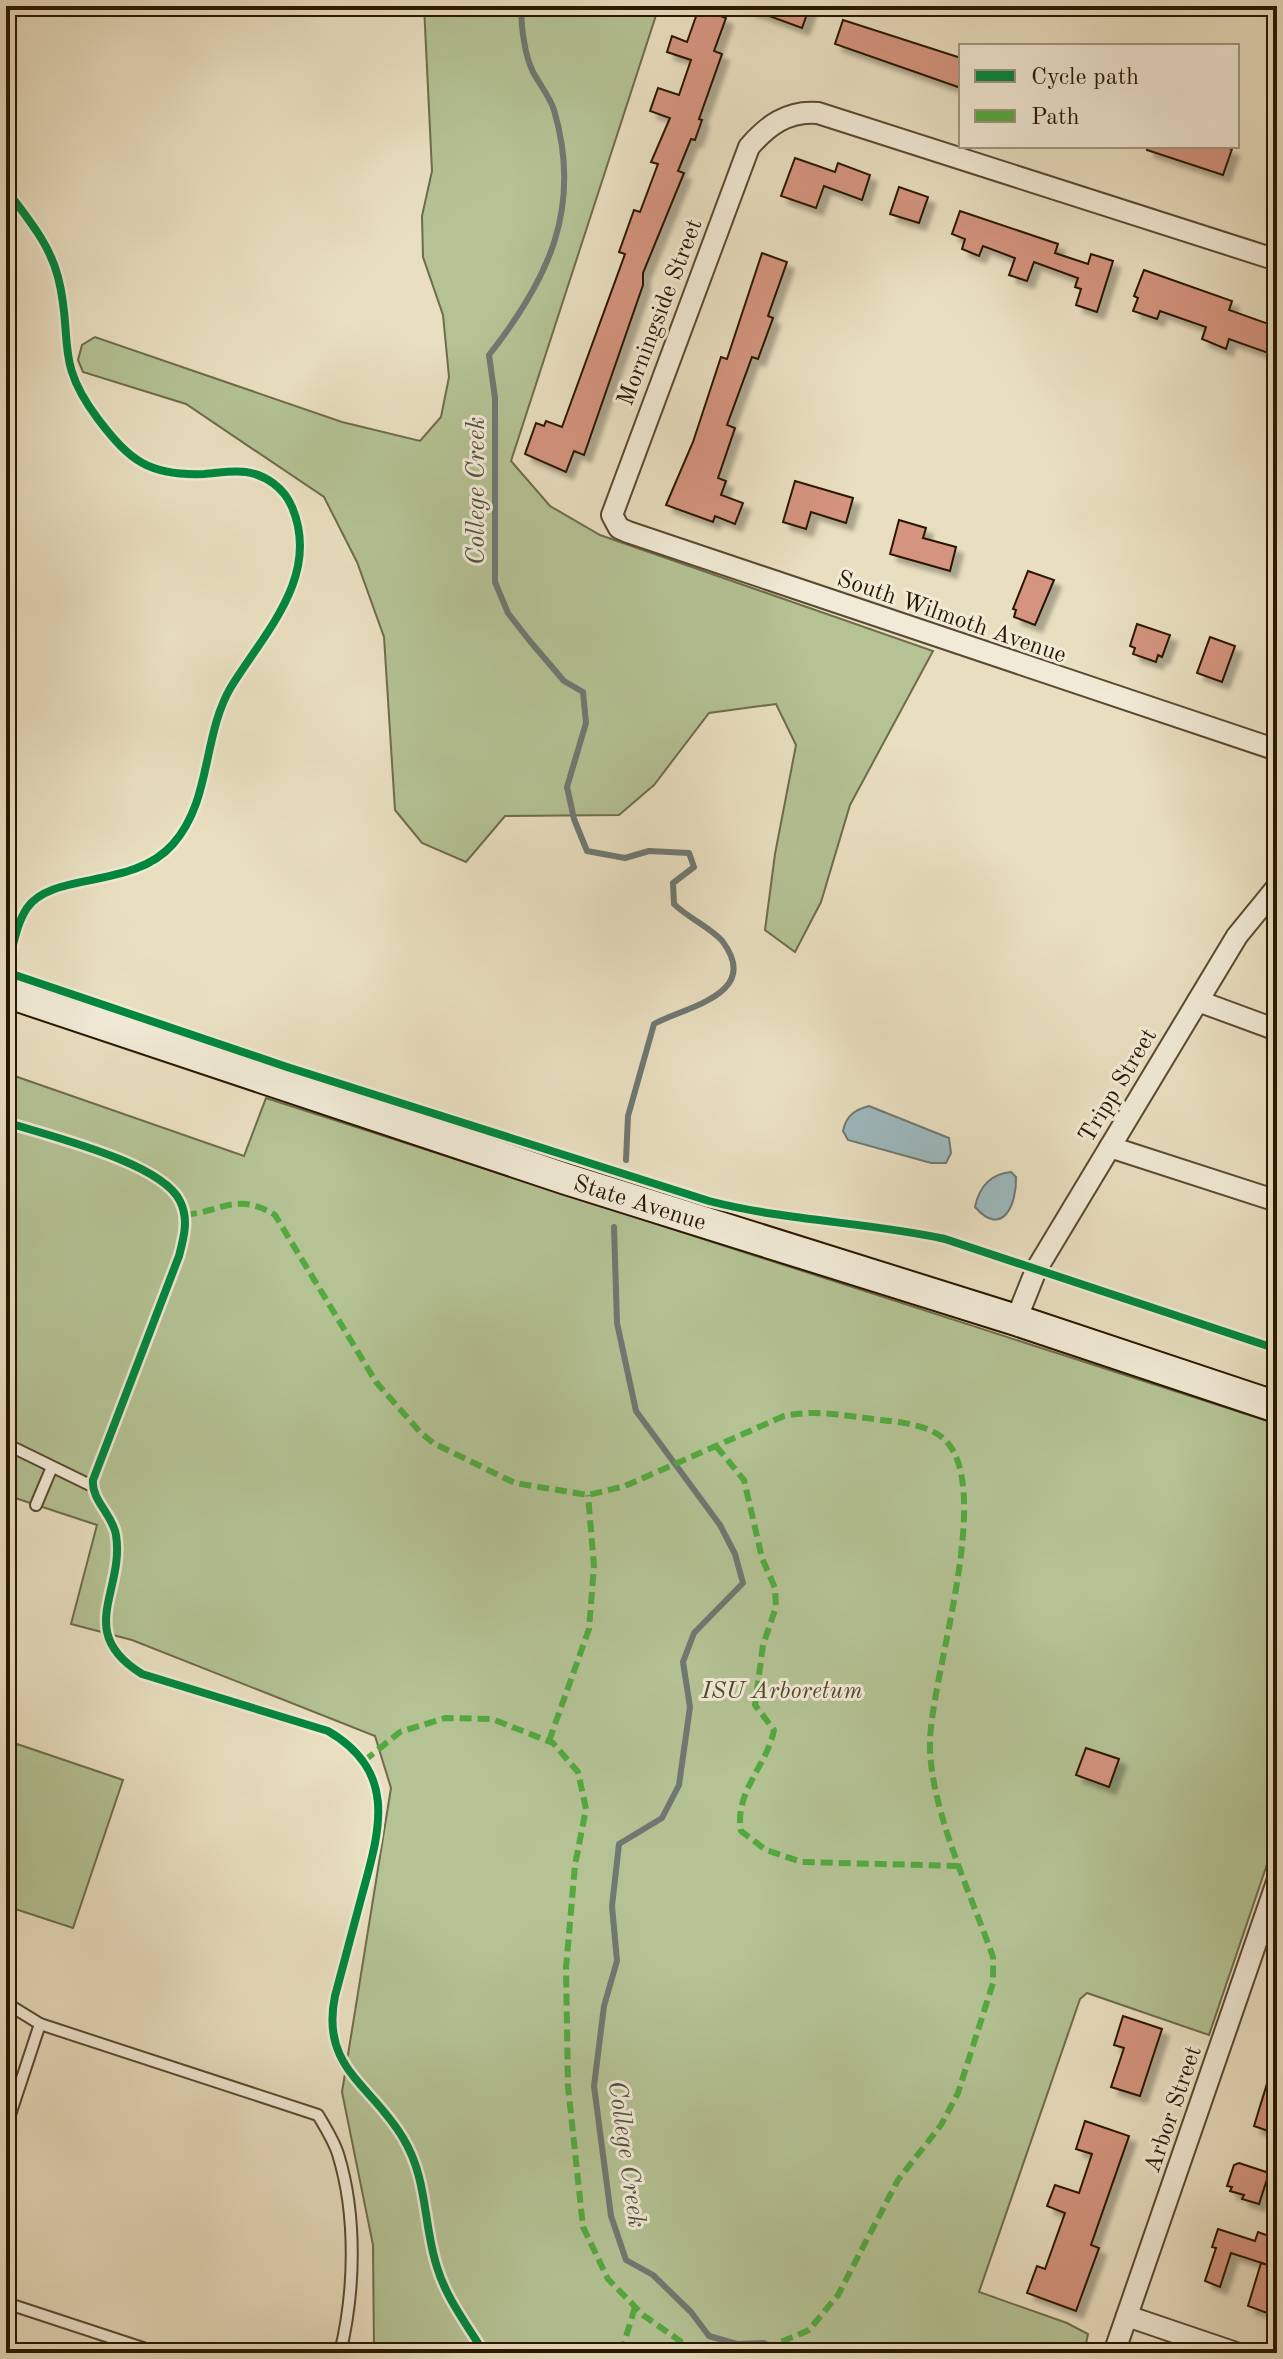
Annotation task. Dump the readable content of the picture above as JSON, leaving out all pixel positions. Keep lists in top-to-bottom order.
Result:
{
  "streets": {
    "street": [
      "Morningside Street",
      "South Wilmoth Avenue",
      "Tripp Street",
      "State Avenue",
      "Arbor Street"
    ]
  },
  "crossings": [
    ["Morningside Street", "South Wilmoth Avenue"],
    ["Tripp Street", "State Avenue"]
  ],
  "water": ["College Creek"],
  "parks": ["ISU Arboretum"],
  "legend": ["Cycle path", "Path"]
}
